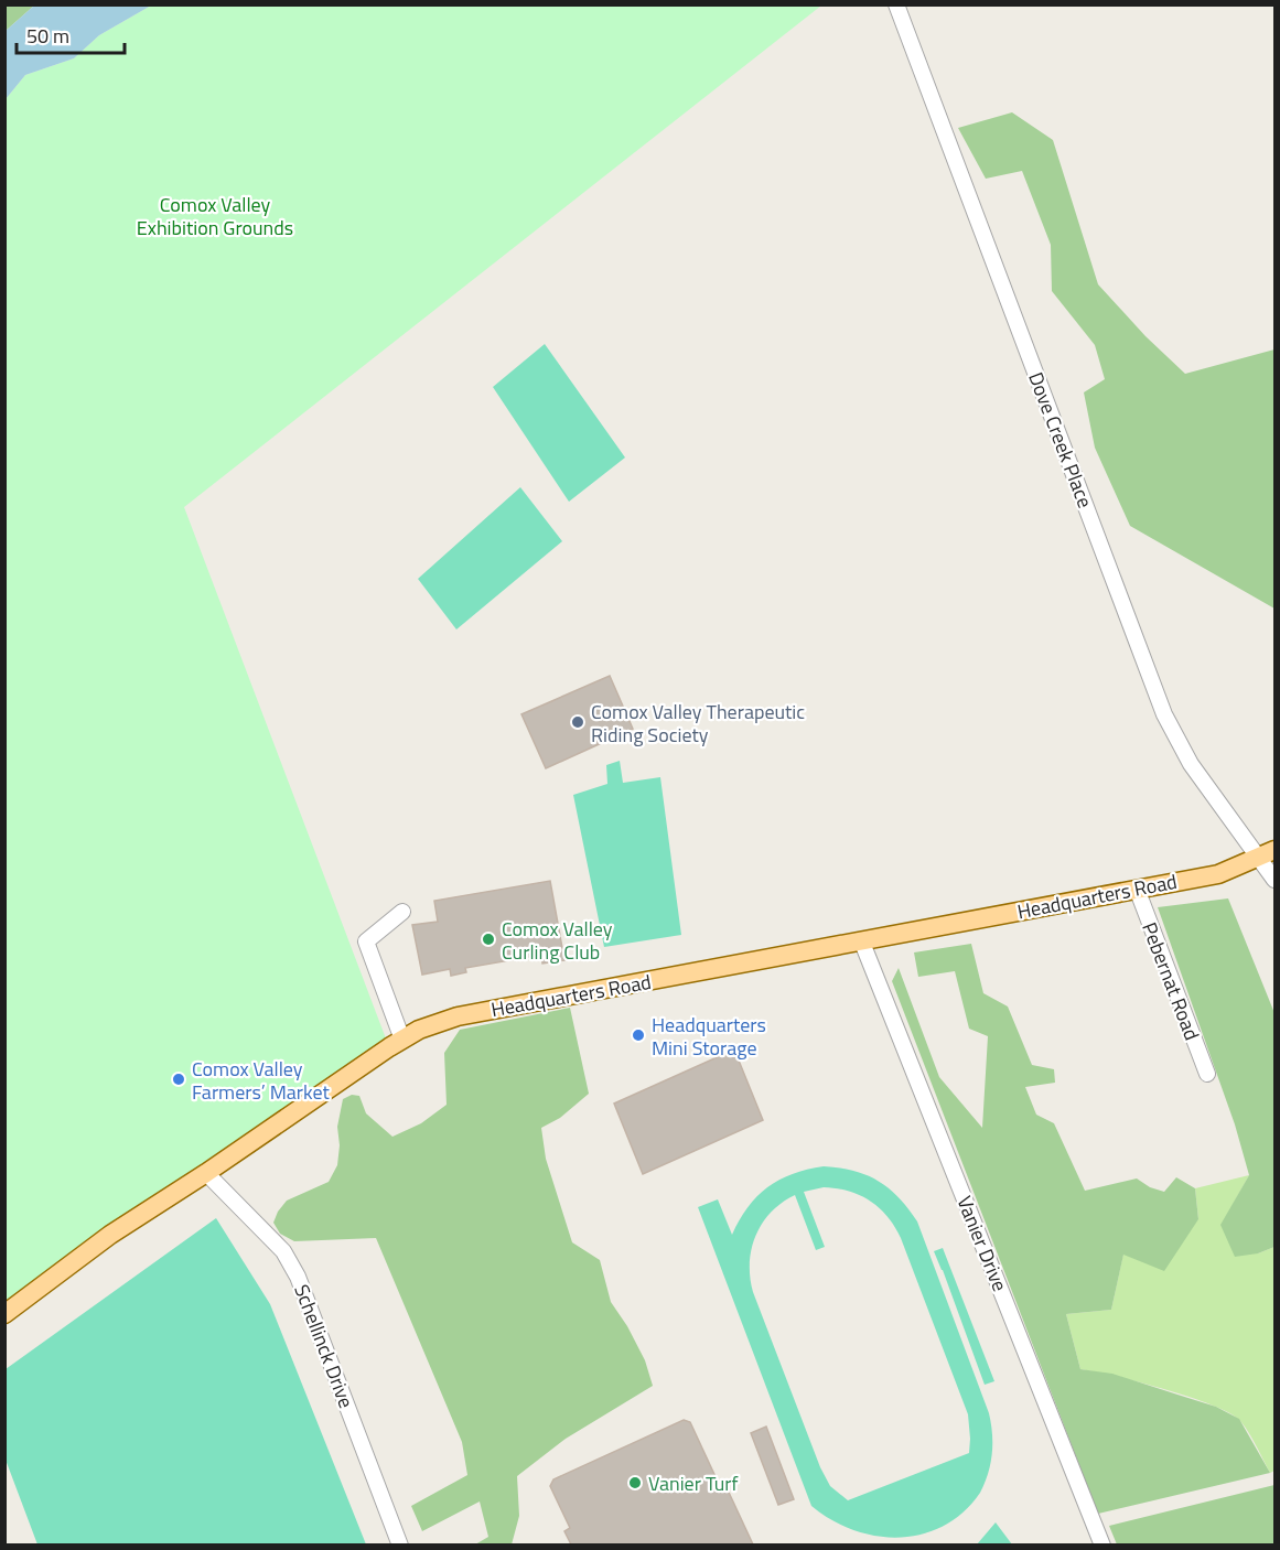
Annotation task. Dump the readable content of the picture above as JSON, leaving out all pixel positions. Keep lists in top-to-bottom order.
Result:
{
  "streets": {
    "main road": ["Headquarters Road"],
    "street": [
      "Dove Creek Place",
      "Pebernat Road",
      "Vanier Drive",
      "Schellinck Drive"
    ]
  },
  "crossings": [
    ["Dove Creek Place", "Headquarters Road"],
    ["Headquarters Road", "Pebernat Road"],
    ["Headquarters Road", "Vanier Drive"],
    ["Headquarters Road", "Schellinck Drive"]
  ],
  "parks": ["Comox Valley Exhibition Grounds"],
  "places": [
    "Comox Valley Therapeutic Riding Society",
    "Comox Valley Curling Club",
    "Headquarters Mini Storage",
    "Comox Valley Farmers’ Market",
    "Vanier Turf"
  ],
  "scale_bar": "50 m"
}
